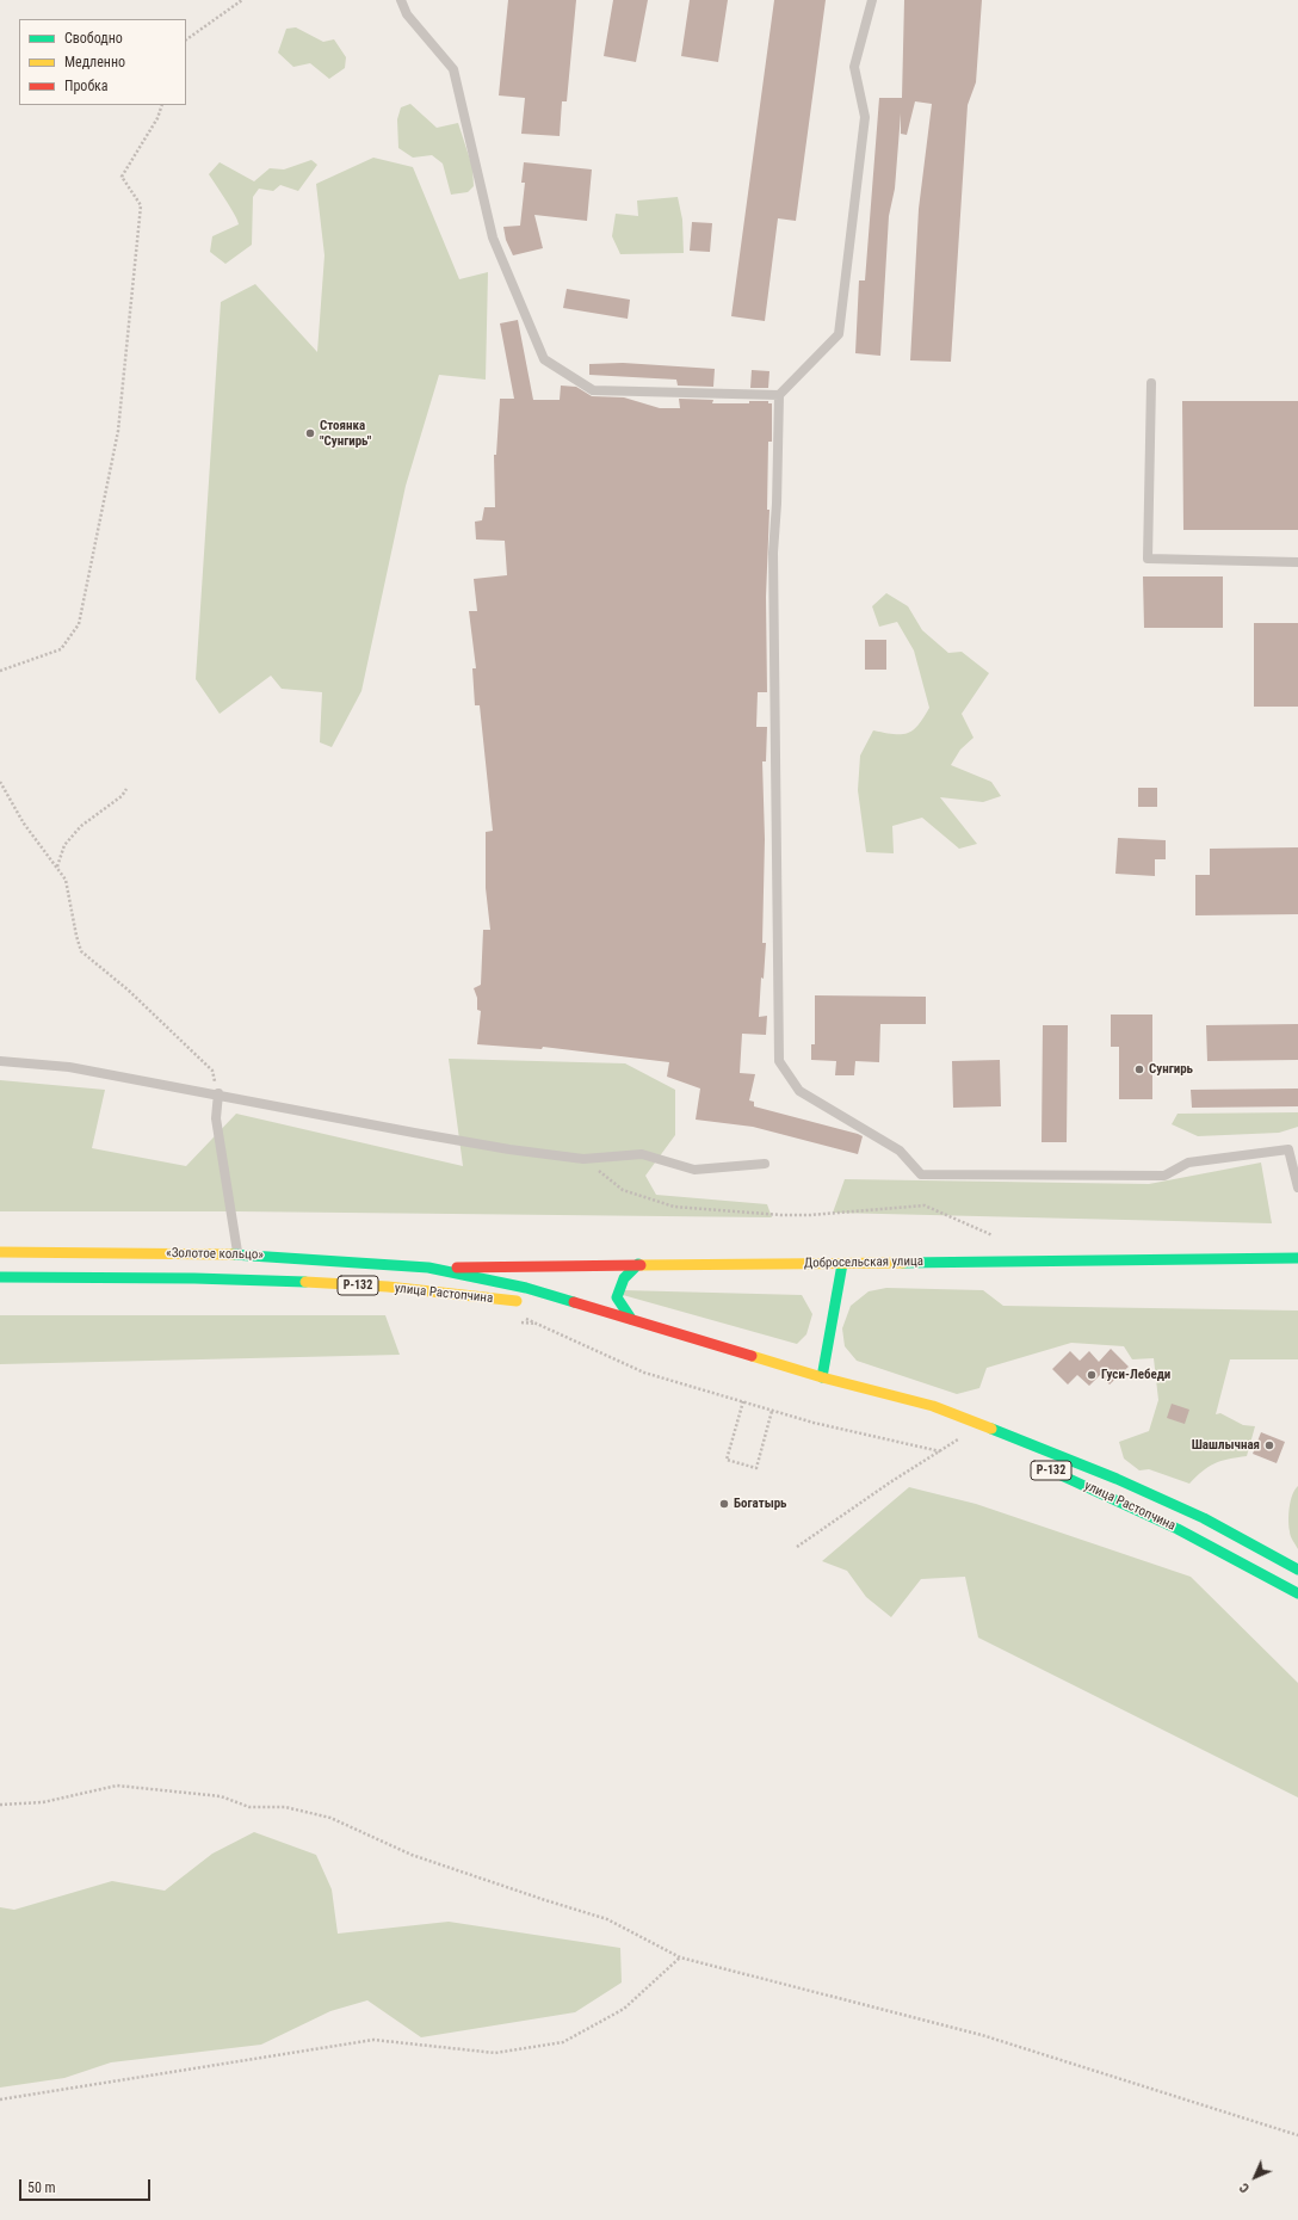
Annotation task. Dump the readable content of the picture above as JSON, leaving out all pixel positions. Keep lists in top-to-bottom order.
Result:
{
  "streets": {
    "main road": [
      "«Золотое кольцо»",
      "Добросельская улица",
      "Р-132",
      "улица Растопчина"
    ]
  },
  "crossings": [
    ["«Золотое кольцо»", "Добросельская улица"],
    ["«Золотое кольцо»", "улица Растопчина"],
    ["Добросельская улица", "улица Растопчина"]
  ],
  "places": [
    "Стоянка \"Сунгирь\"",
    "Сунгирь",
    "Гуси-Лебеди",
    "Шашлычная",
    "Богатырь"
  ],
  "legend": ["Свободно", "Медленно", "Пробка"],
  "scale_bar": "50 m",
  "north": "bottom left"
}
